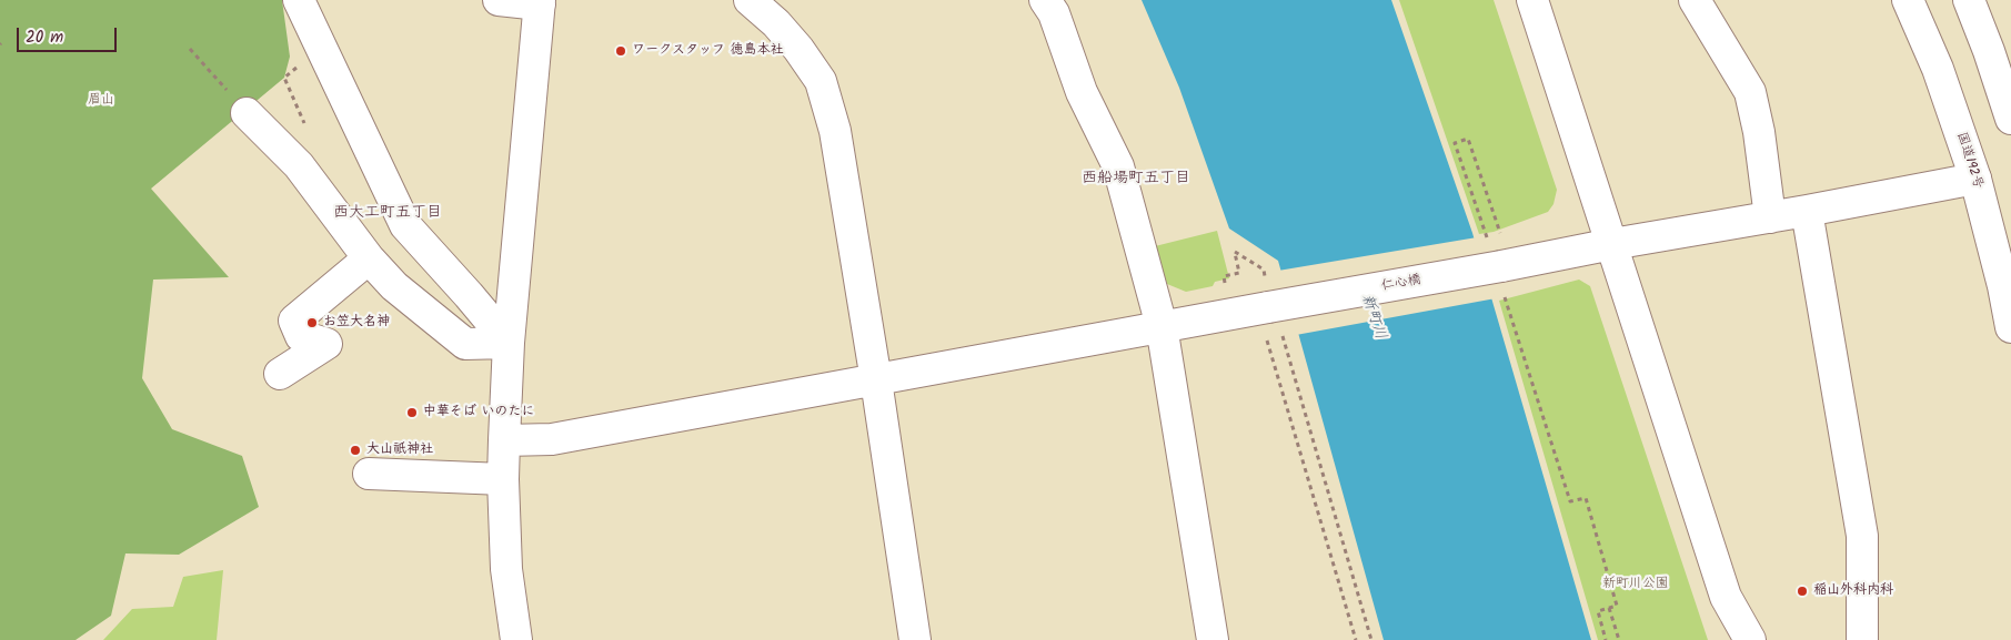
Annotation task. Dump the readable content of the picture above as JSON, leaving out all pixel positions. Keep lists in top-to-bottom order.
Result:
{
  "streets": {
    "main road": ["国道192号", "仁心橋"]
  },
  "crossings": [
    ["国道192号", "仁心橋"]
  ],
  "districts": ["西船場町五丁目", "西大工町五丁目"],
  "water": ["新町川"],
  "parks": ["眉山", "新町川公園"],
  "places": [
    "ワークスタッフ 徳島本社",
    "お笠大名神",
    "中華そば いのたに",
    "大山祇神社",
    "稲山外科内科"
  ],
  "scale_bar": "20 m"
}
